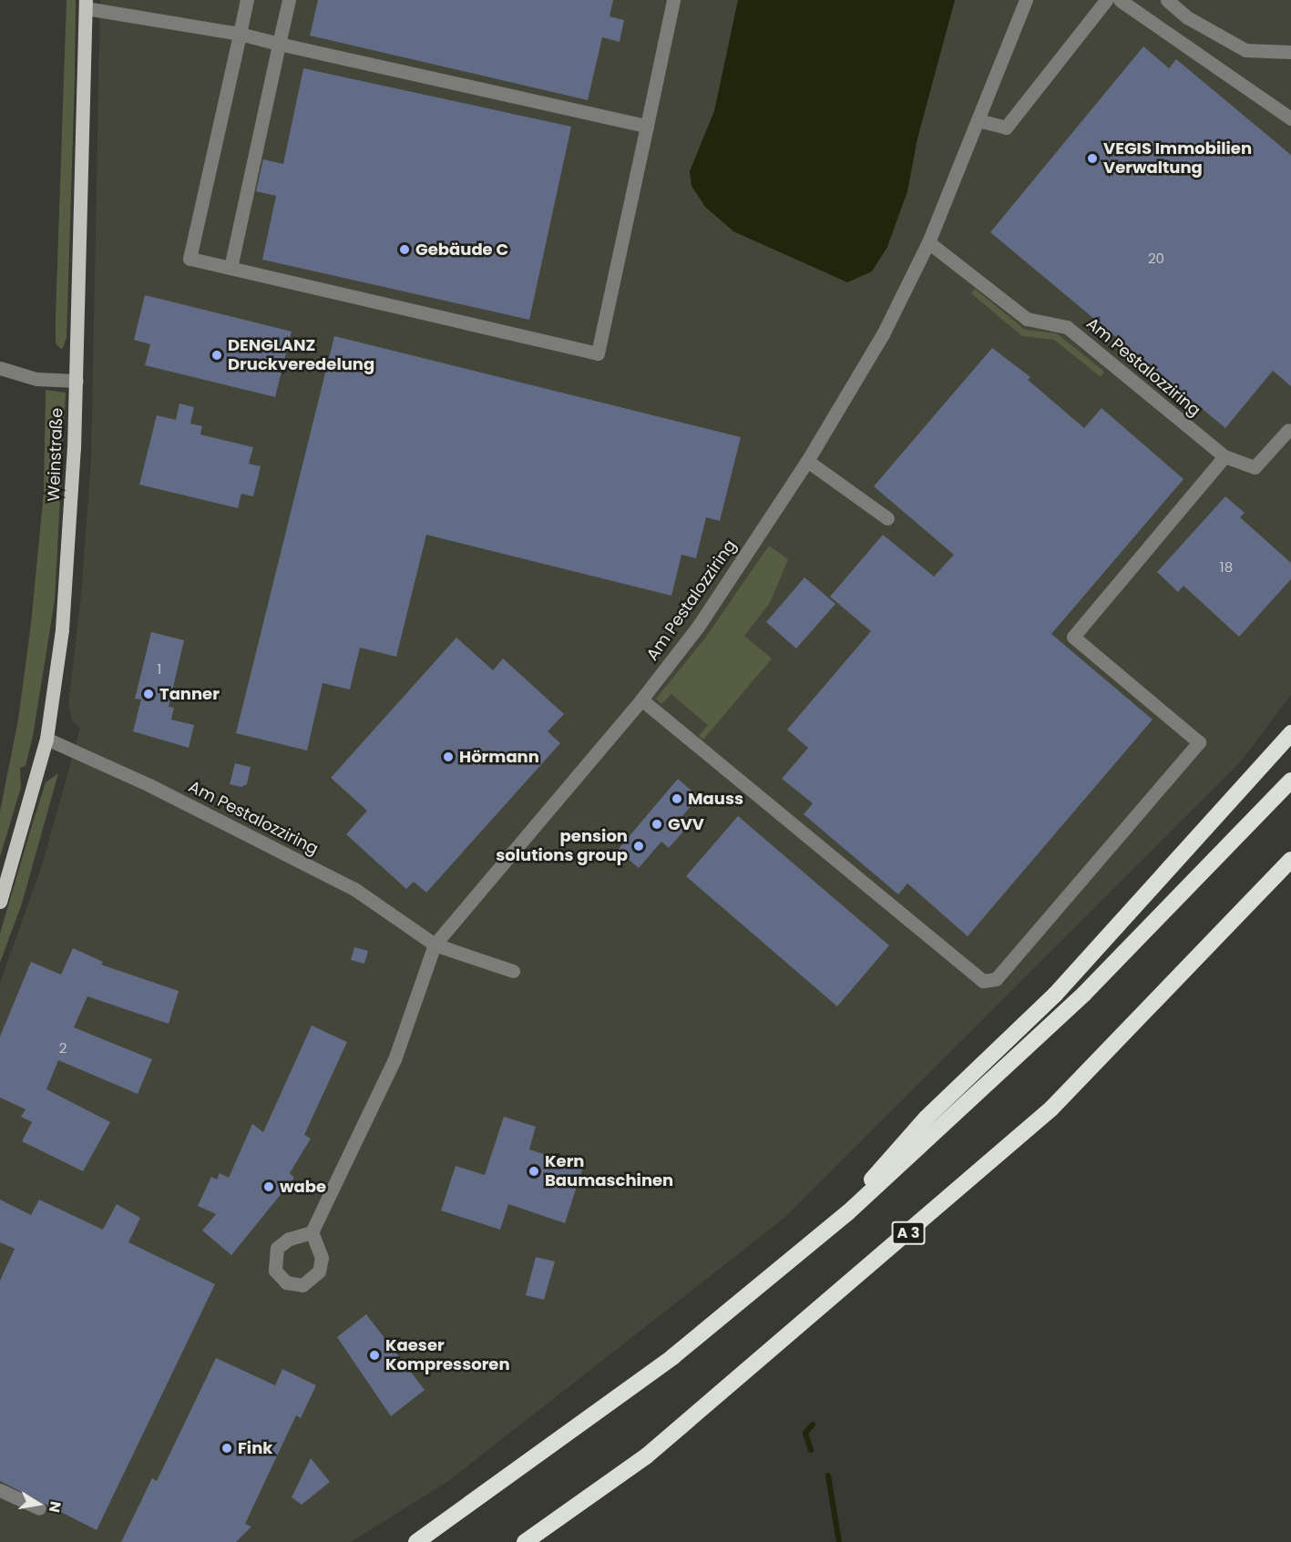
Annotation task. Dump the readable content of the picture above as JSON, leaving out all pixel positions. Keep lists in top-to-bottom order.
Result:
{
  "streets": {
    "highway": ["A 3"],
    "main road": ["Weinstraße"],
    "street": ["Am Pestalozziring"]
  },
  "crossings": [
    ["Am Pestalozziring", "Weinstraße"]
  ],
  "places": [
    "VEGIS Immobilien Verwaltung",
    "Gebäude C",
    "DENGLANZ Druckveredelung",
    "Tanner",
    "Hörmann",
    "Mauss",
    "GVV",
    "pension solutions group",
    "Kern Baumaschinen",
    "wabe",
    "Kaeser Kompressoren",
    "Fink"
  ],
  "house_numbers": [
    "20",
    "18",
    "1",
    "2"
  ],
  "north": "right"
}
